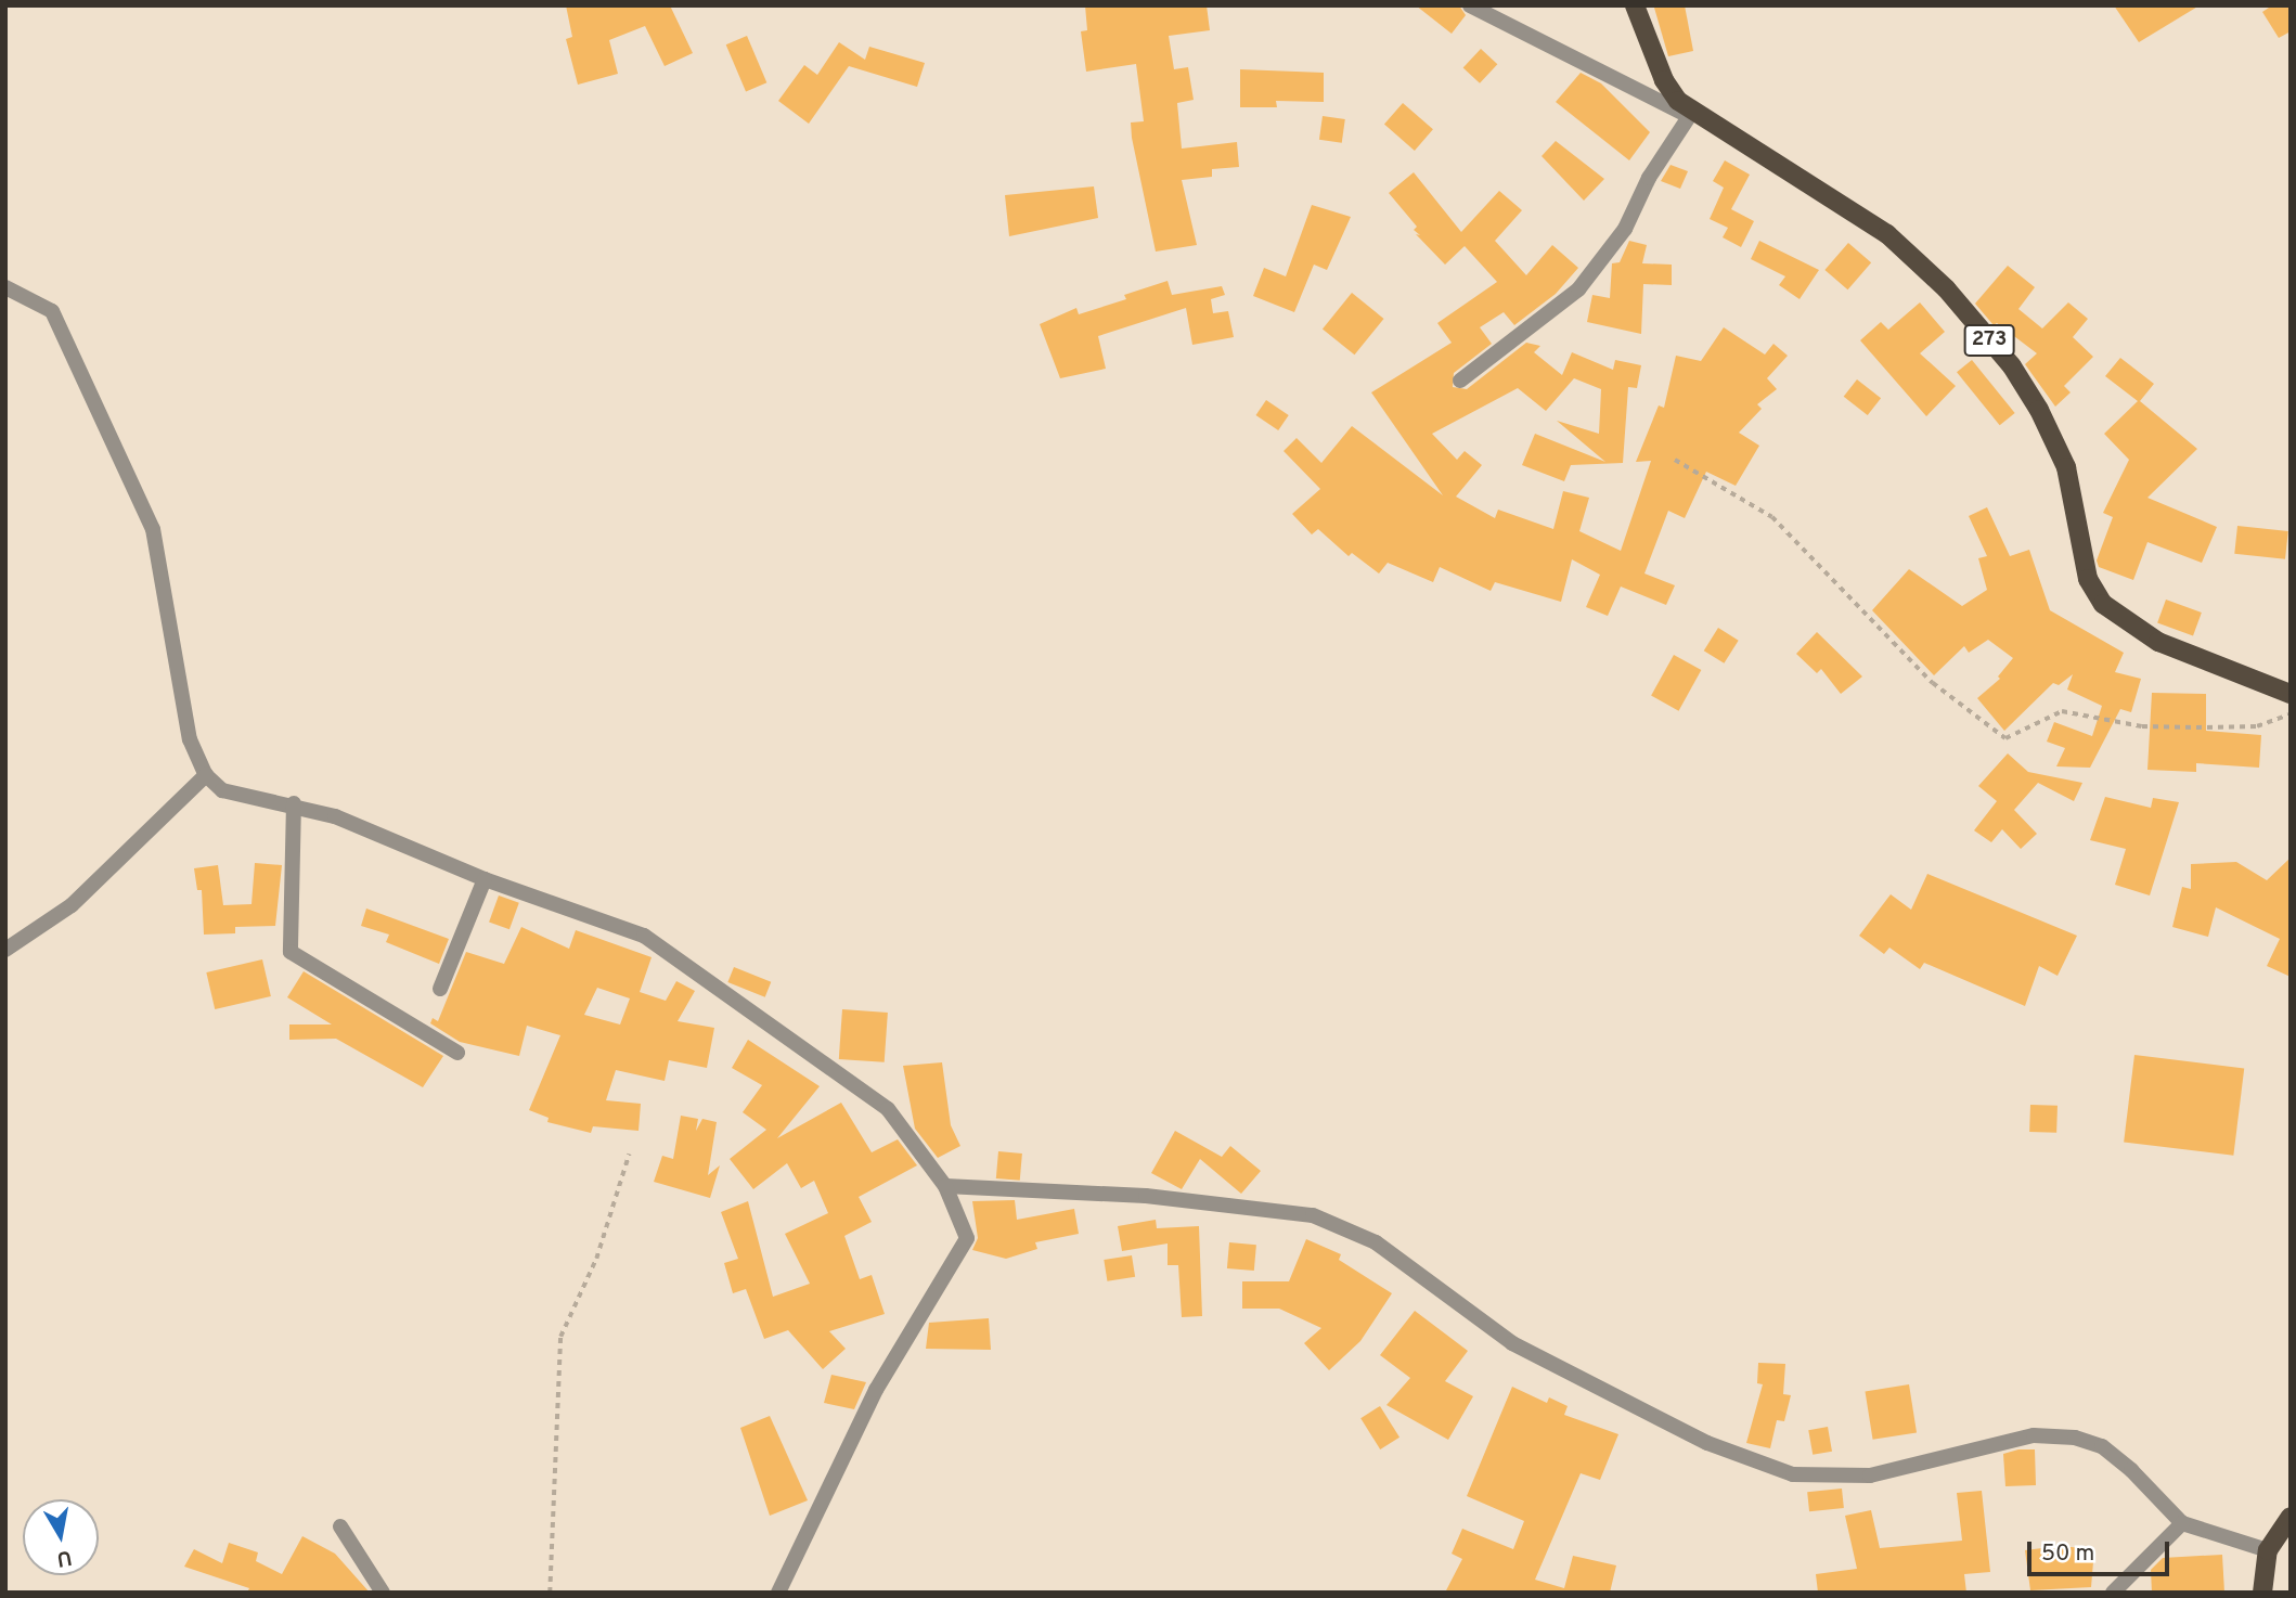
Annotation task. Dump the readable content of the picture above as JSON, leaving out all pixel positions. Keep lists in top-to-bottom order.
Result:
{
  "streets": {
    "main road": ["273"]
  },
  "scale_bar": "50 m",
  "north": "bottom"
}
